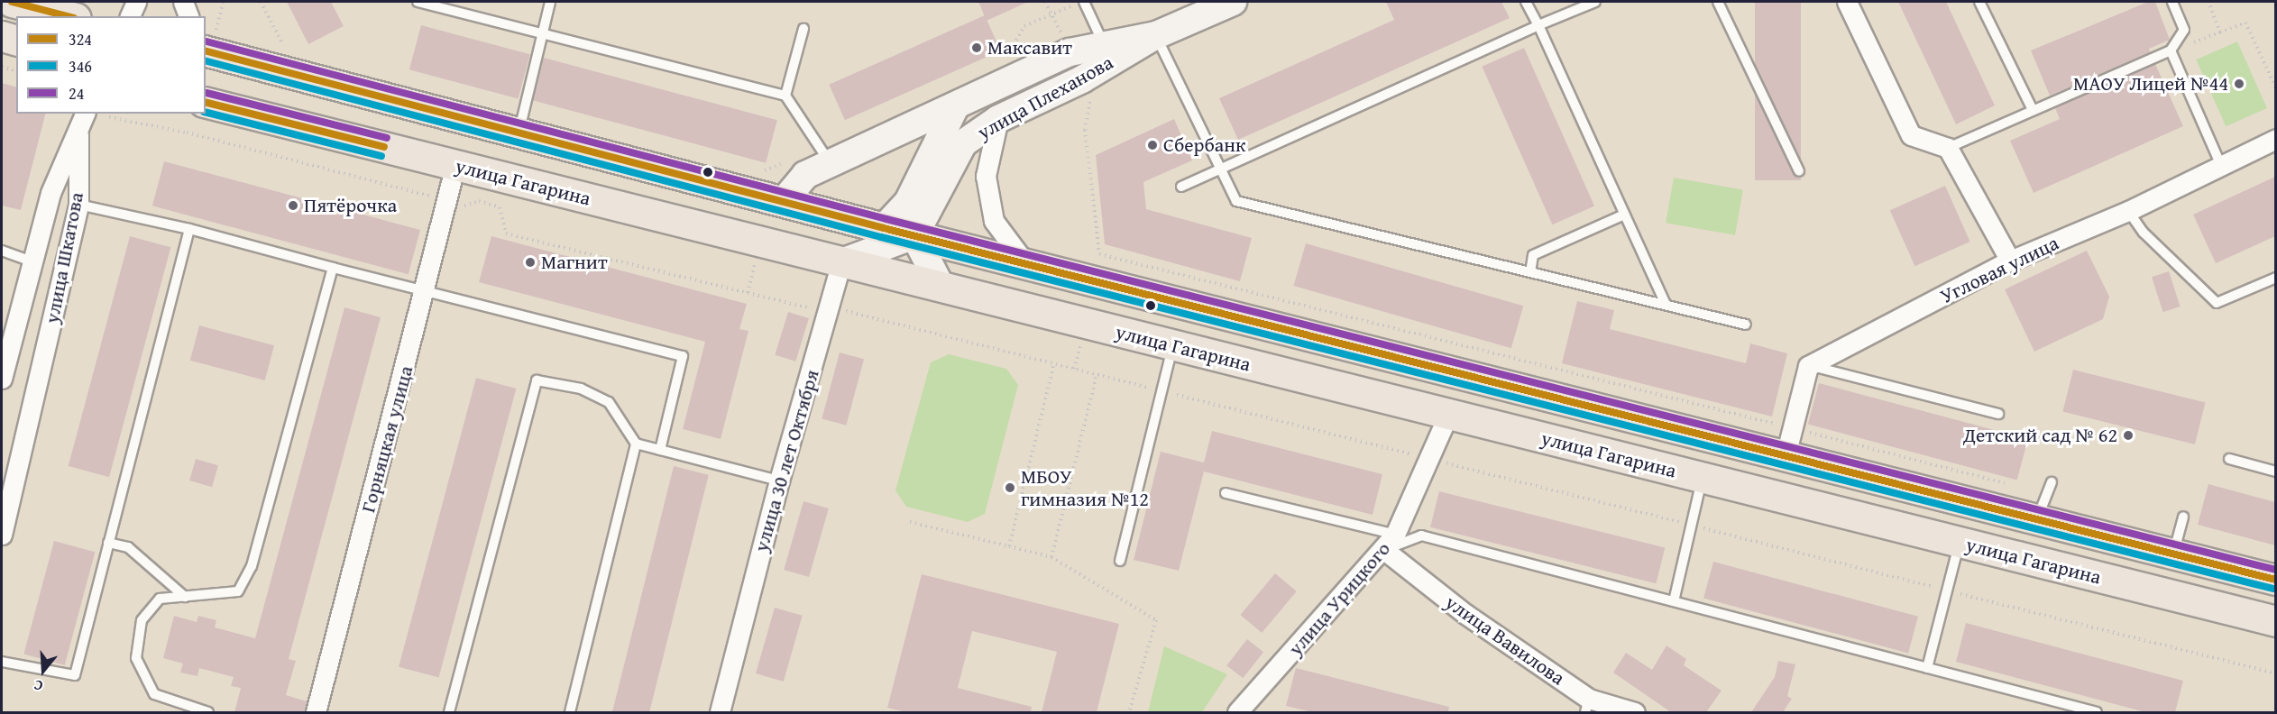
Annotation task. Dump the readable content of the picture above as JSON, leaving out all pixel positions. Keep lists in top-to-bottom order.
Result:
{
  "streets": {
    "main road": ["улица Плеханова", "улица Гагарина"],
    "street": [
      "улица Шкатова",
      "Угловая улица",
      "Горняцкая улица",
      "улица 30 лет Октября",
      "улица Урицкого",
      "улица Вавилова"
    ]
  },
  "crossings": [
    ["улица Плеханова", "улица Гагарина"],
    ["улица Гагарина", "Горняцкая улица"],
    ["улица Гагарина", "улица 30 лет Октября"],
    ["улица Гагарина", "улица Урицкого"],
    ["улица Урицкого", "улица Вавилова"]
  ],
  "places": [
    "Максавит",
    "МАОУ Лицей №44",
    "Сбербанк",
    "Пятёрочка",
    "Магнит",
    "Детский сад № 62",
    "МБОУ гимназия №12"
  ],
  "lines": ["transit line 324", "transit line 24", "transit line 346"],
  "legend": ["324", "346", "24"],
  "north": "bottom"
}
